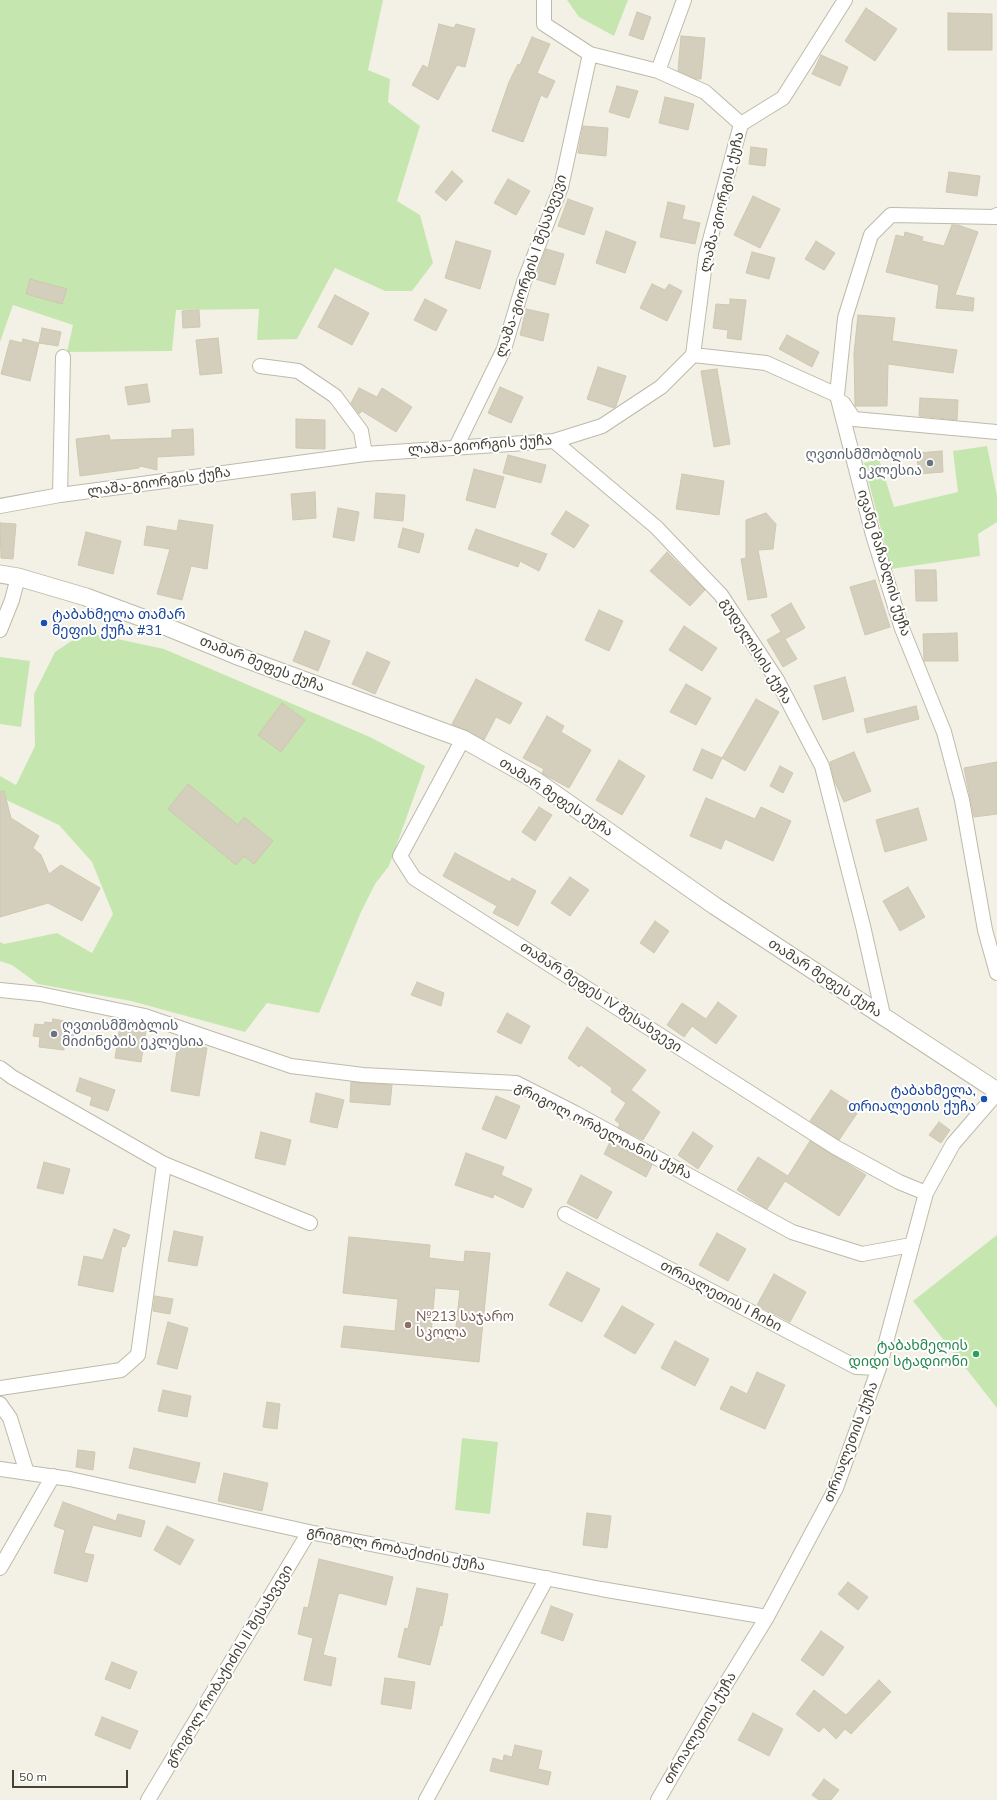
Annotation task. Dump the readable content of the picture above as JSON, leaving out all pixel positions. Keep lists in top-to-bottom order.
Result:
{
  "streets": {
    "street": [
      "ლაშა-გიორგის ქუჩა",
      "ლაშა-გიორგის I შესახვევი",
      "ივანე მაჩაბლის ქუჩა",
      "გუდელისის ქუჩა",
      "თამარ მეფეს ქუჩა",
      "თამარ მეფეს IV შესახვევი",
      "გრიგოლ ორბელიანის ქუჩა",
      "თრიალეთის I ჩიხი",
      "თრიალეთის ქუჩა",
      "გრიგოლ რობაქიძის ქუჩა",
      "გრიგოლ რობაქიძის II შესახვევი"
    ]
  },
  "crossings": [
    ["ლაშა-გიორგის ქუჩა", "ლაშა-გიორგის I შესახვევი"],
    ["ლაშა-გიორგის ქუჩა", "გუდელისის ქუჩა"],
    ["გუდელისის ქუჩა", "თამარ მეფეს ქუჩა"],
    ["თამარ მეფეს ქუჩა", "თამარ მეფეს IV შესახვევი"],
    ["თამარ მეფეს ქუჩა", "თრიალეთის ქუჩა"],
    ["თამარ მეფეს IV შესახვევი", "თრიალეთის ქუჩა"],
    ["გრიგოლ ორბელიანის ქუჩა", "თრიალეთის ქუჩა"],
    ["თრიალეთის I ჩიხი", "თრიალეთის ქუჩა"],
    ["თრიალეთის ქუჩა", "გრიგოლ რობაქიძის ქუჩა"],
    ["გრიგოლ რობაქიძის ქუჩა", "გრიგოლ რობაქიძის II შესახვევი"]
  ],
  "places": [
    "ღვთისმშობლის ეკლესია",
    "ტაბახმელა თამარ მეფის ქუჩა #31",
    "ღვთისმშობლის მიძინების ეკლესია",
    "ტაბახმელა, თრიალეთის ქუჩა",
    "№213 საჯარო სკოლა",
    "ტაბახმელის დიდი სტადიონი"
  ],
  "scale_bar": "50 m"
}
